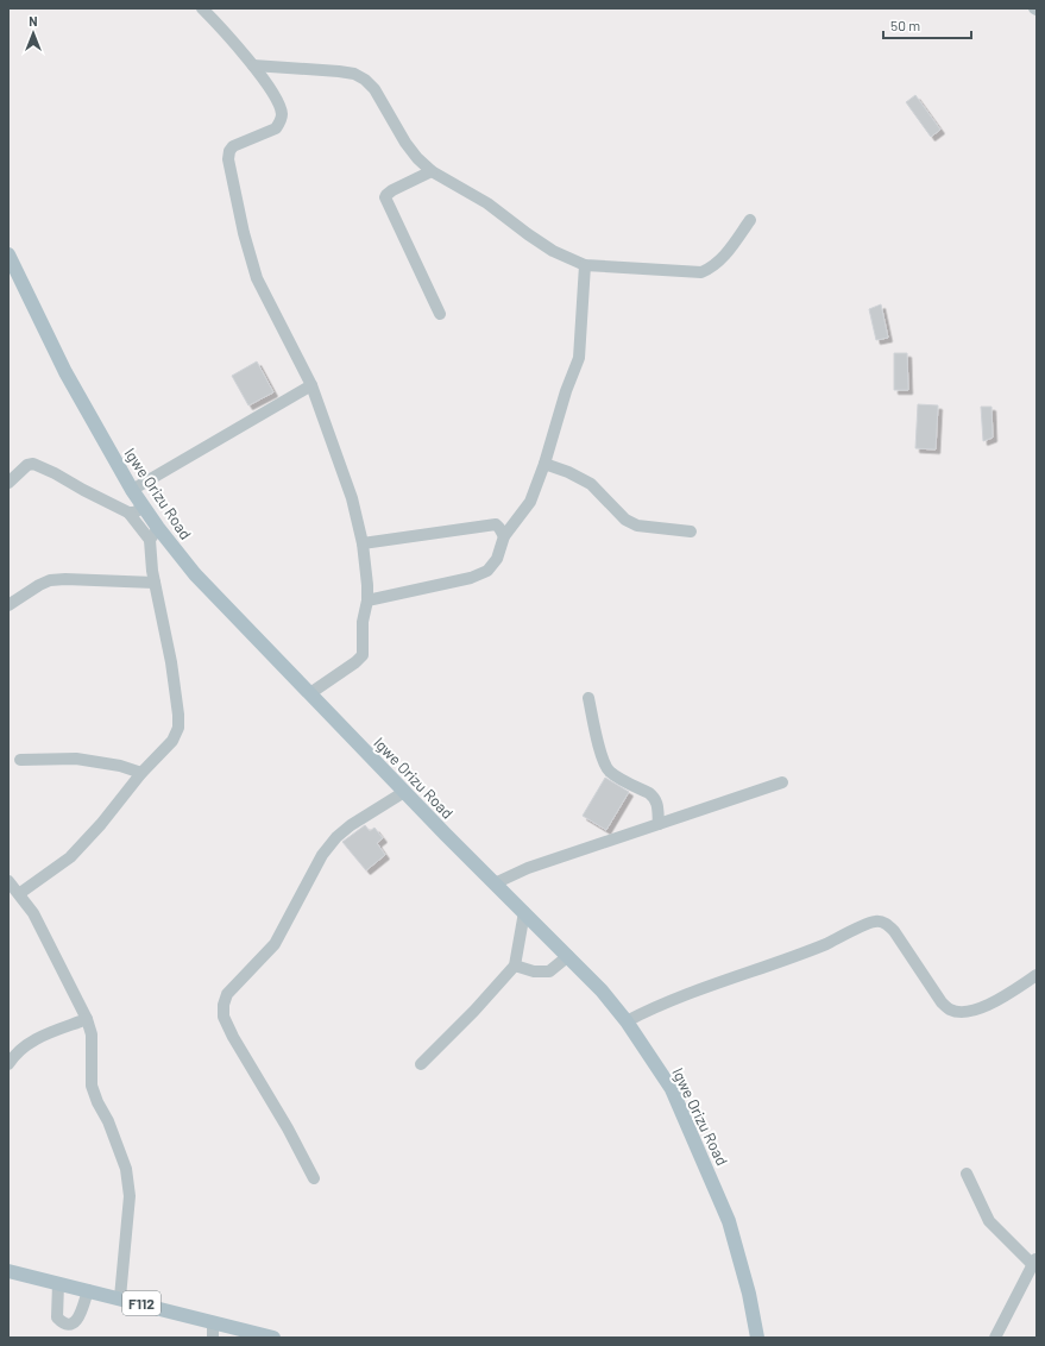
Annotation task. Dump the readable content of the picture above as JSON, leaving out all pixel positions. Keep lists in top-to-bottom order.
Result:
{
  "streets": {
    "main road": ["Igwe Orizu Road", "F112"]
  },
  "scale_bar": "50 m",
  "north": "top"
}
